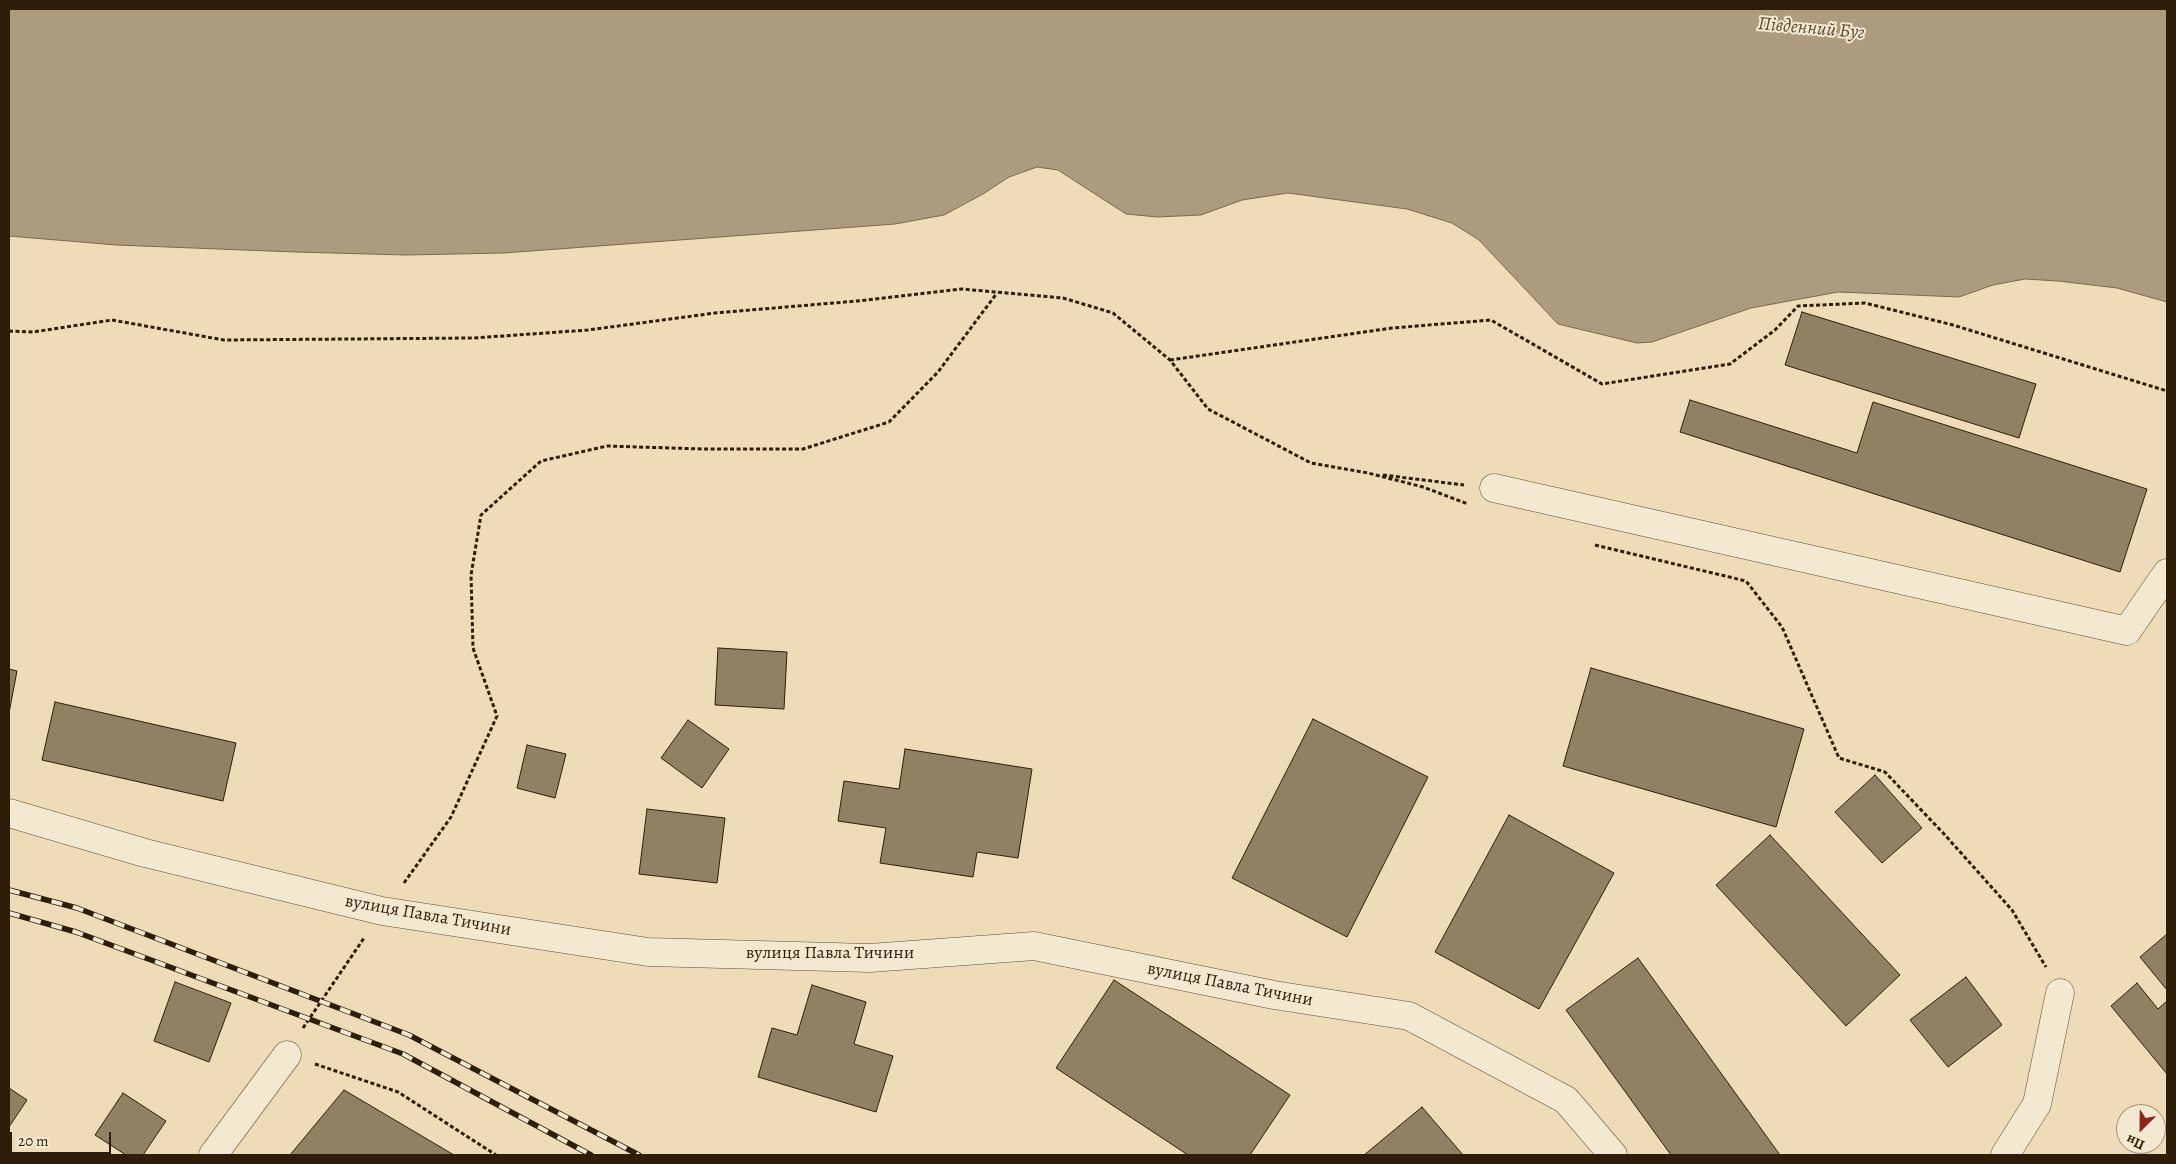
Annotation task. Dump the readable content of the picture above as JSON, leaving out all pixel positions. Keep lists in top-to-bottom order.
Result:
{
  "streets": {
    "street": ["вулиця Павла Тичини"]
  },
  "water": ["Південний Буг"],
  "scale_bar": "20 m",
  "north": "bottom left"
}
